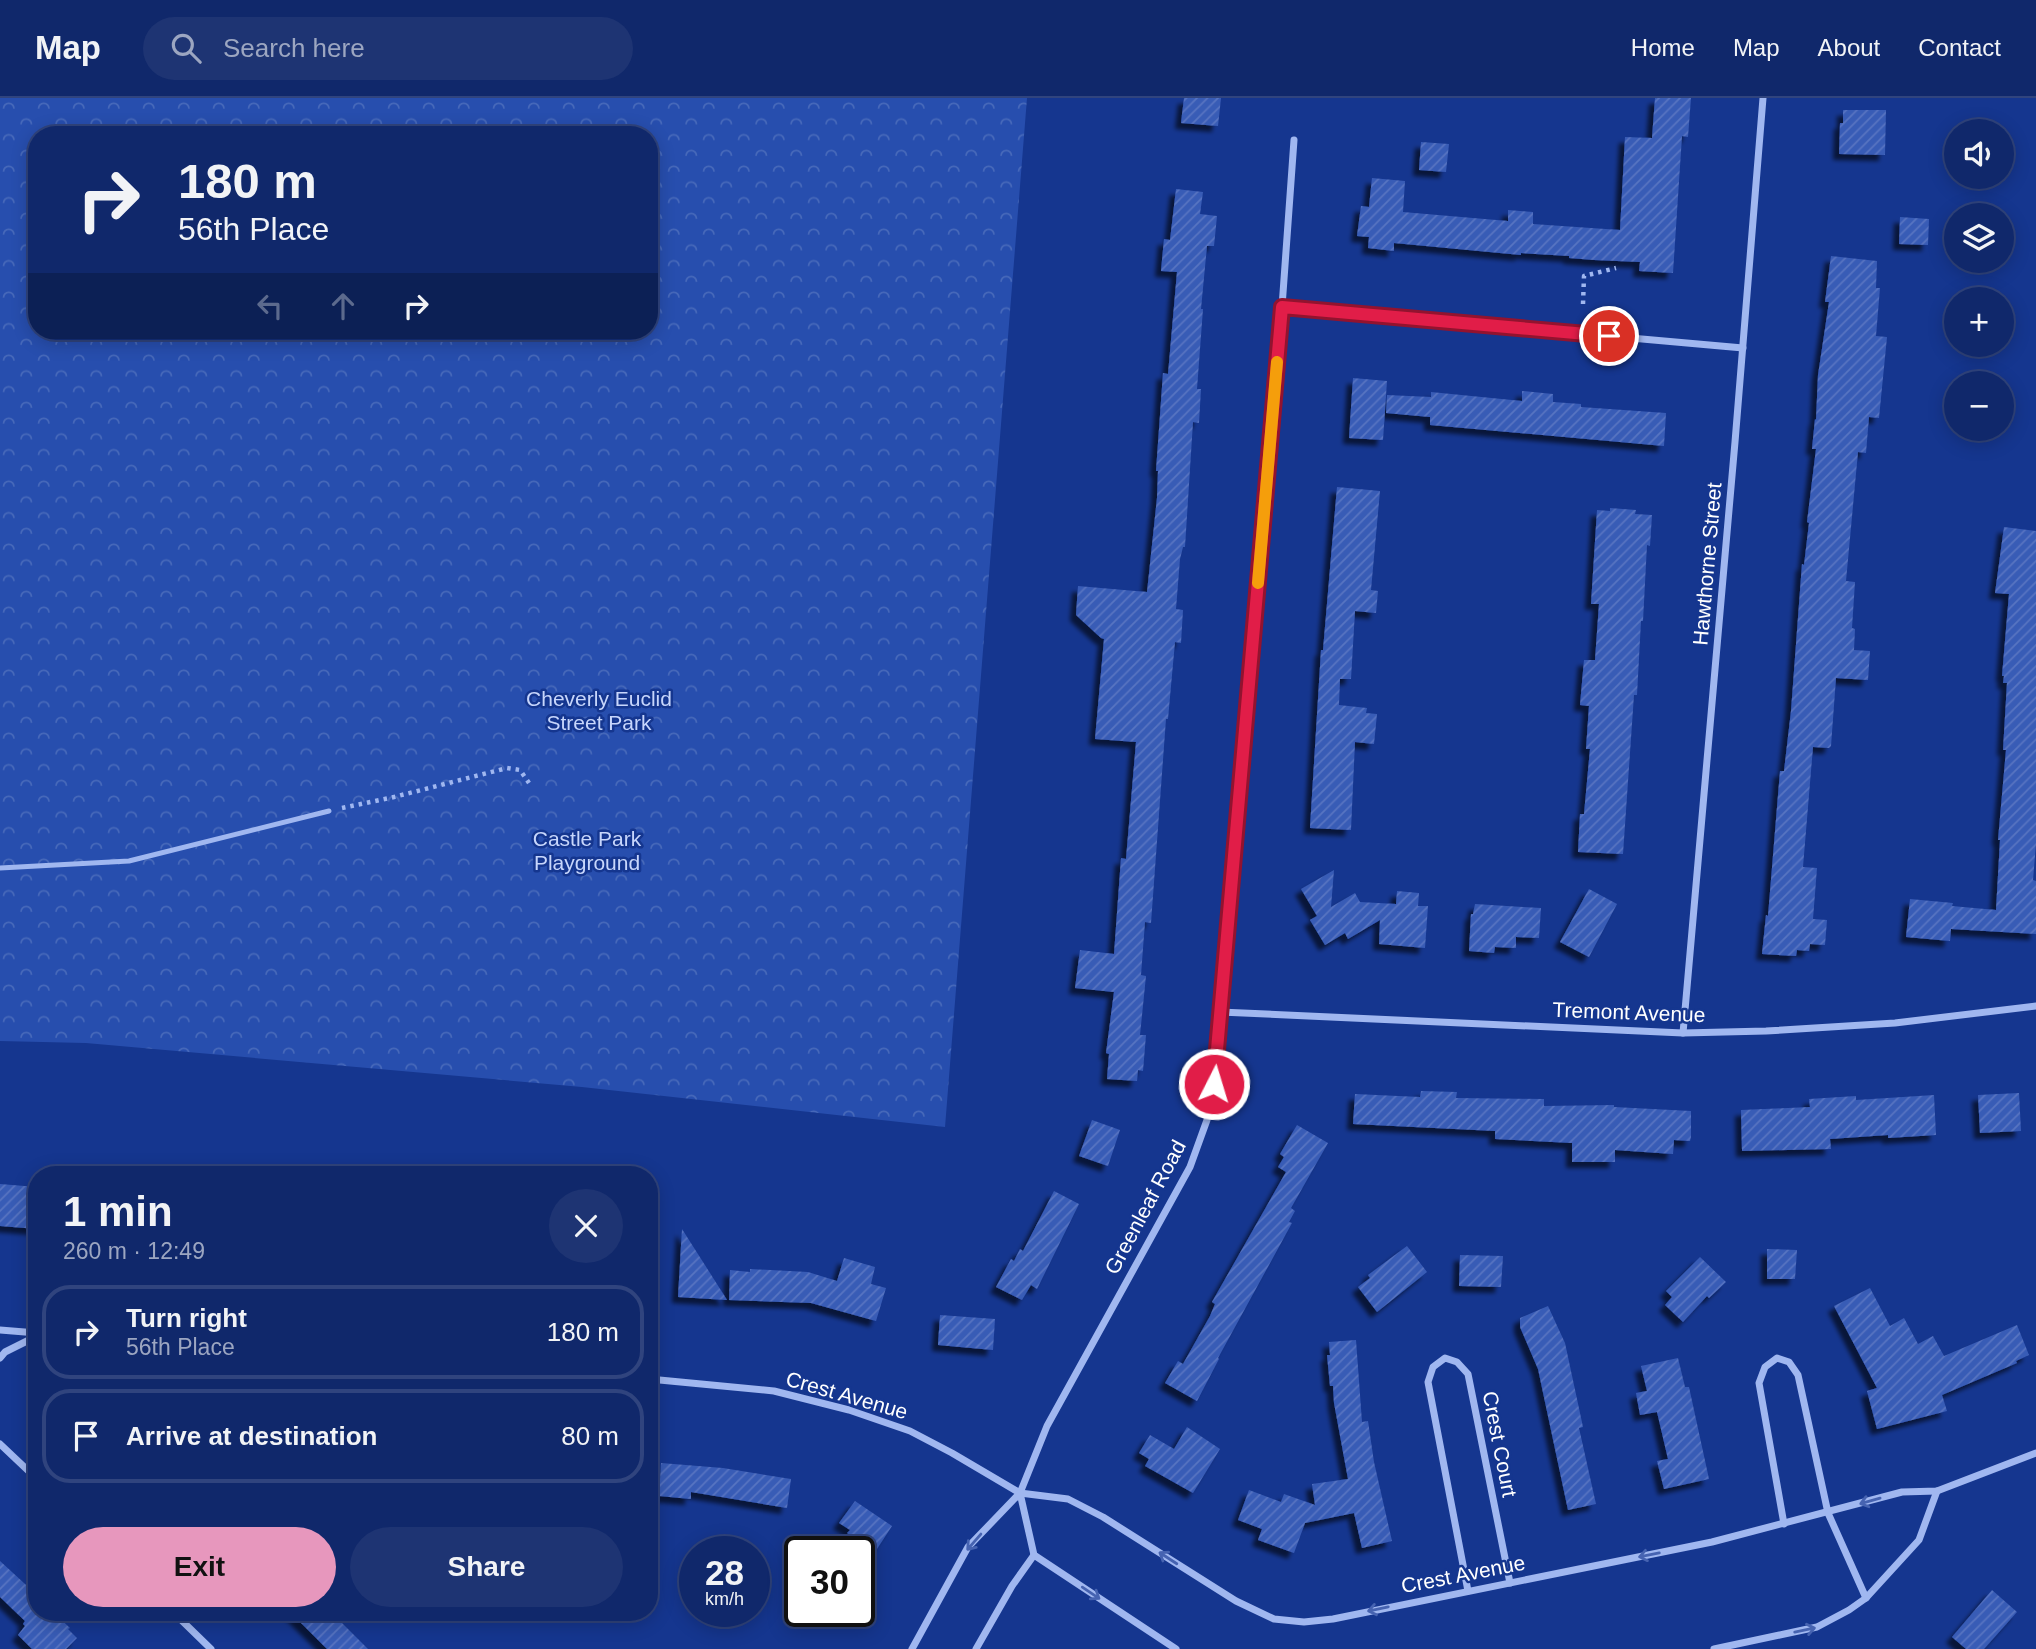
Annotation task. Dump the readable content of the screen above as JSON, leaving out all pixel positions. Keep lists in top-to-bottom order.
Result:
{
  "streets": {
    "street": [
      "Hawthorne Street",
      "Tremont Avenue",
      "Greenleaf Road",
      "Crest Avenue",
      "Crest Court"
    ]
  },
  "crossings": [
    ["Hawthorne Street", "Tremont Avenue"],
    ["Tremont Avenue", "Greenleaf Road"],
    ["Greenleaf Road", "Crest Avenue"],
    ["Crest Avenue", "Crest Court"]
  ],
  "one_way": ["Crest Avenue"],
  "parks": ["Cheverly Euclid Street Park", "Castle Park Playground"],
  "page": {
    "header": "Map",
    "search": "Search here",
    "nav": [
      "Home",
      "Map",
      "About",
      "Contact"
    ],
    "map_buttons": ["+", "−"],
    "turn": ["180 m", "56th Place"],
    "heading": ["1 min", "260 m · 12:49"],
    "list": [
      {
        "name": "Turn right",
        "note": "56th Place",
        "value": "180 m"
      },
      {
        "name": "Arrive at destination",
        "value": "80 m"
      }
    ],
    "buttons": ["Exit", "Share"],
    "speed": "28 km/h",
    "limit": "30"
  }
}
